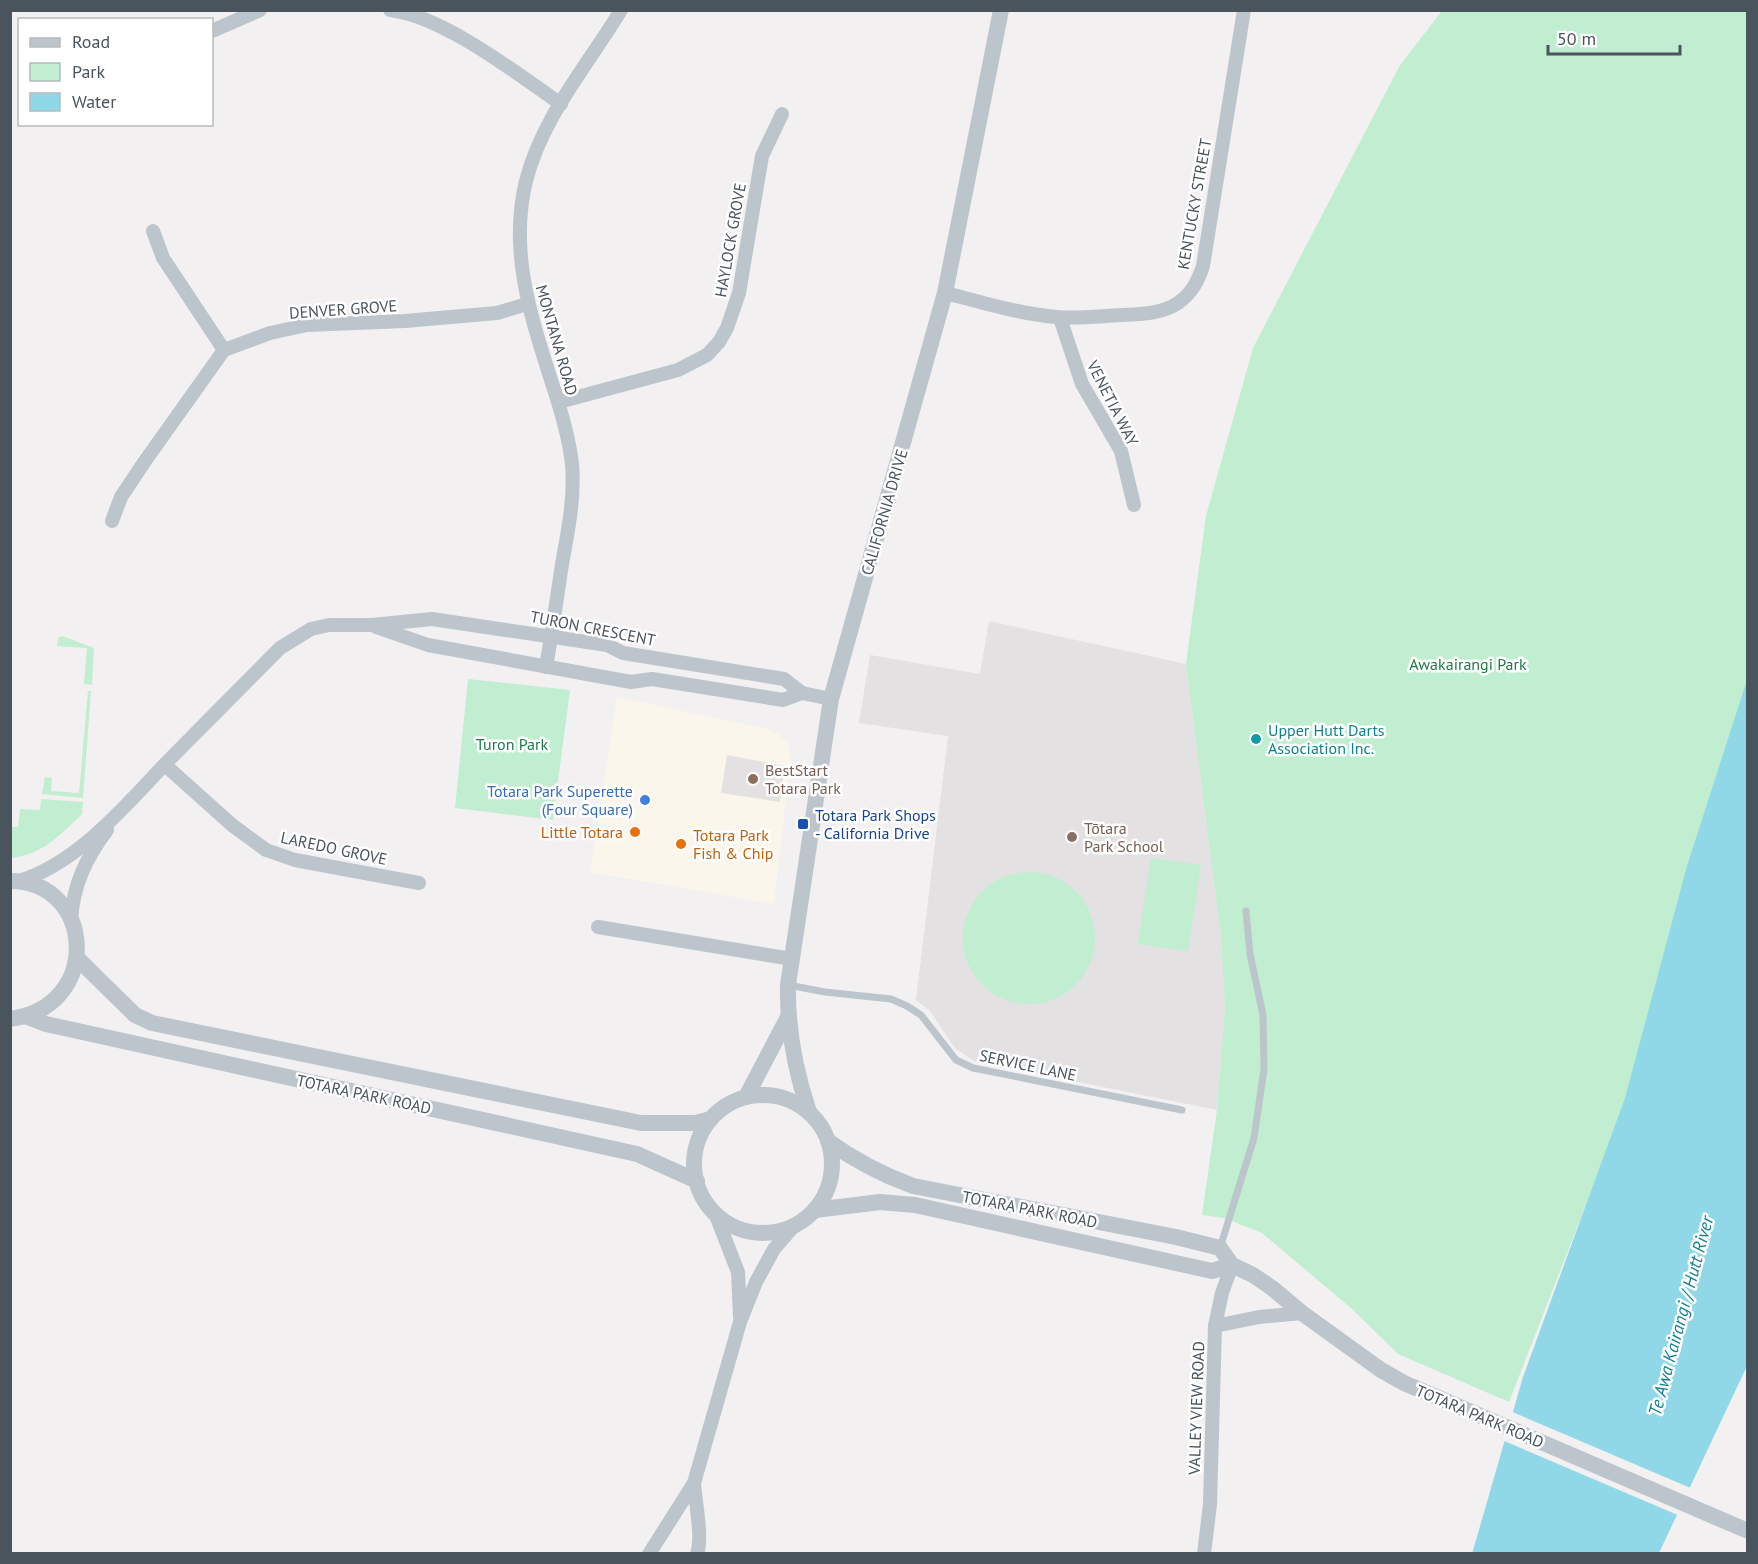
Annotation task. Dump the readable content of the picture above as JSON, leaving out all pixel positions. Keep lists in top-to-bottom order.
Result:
{
  "streets": {
    "street": [
      "KENTUCKY STREET",
      "HAYLOCK GROVE",
      "DENVER GROVE",
      "MONTANA ROAD",
      "VENETIA WAY",
      "CALIFORNIA DRIVE",
      "TURON CRESCENT",
      "LAREDO GROVE",
      "TOTARA PARK ROAD",
      "VALLEY VIEW ROAD"
    ],
    "lane": ["SERVICE LANE"]
  },
  "crossings": [
    ["KENTUCKY STREET", "VENETIA WAY"],
    ["KENTUCKY STREET", "CALIFORNIA DRIVE"],
    ["HAYLOCK GROVE", "MONTANA ROAD"],
    ["DENVER GROVE", "MONTANA ROAD"],
    ["MONTANA ROAD", "TURON CRESCENT"],
    ["CALIFORNIA DRIVE", "TURON CRESCENT"],
    ["CALIFORNIA DRIVE", "SERVICE LANE"],
    ["CALIFORNIA DRIVE", "TOTARA PARK ROAD"],
    ["TURON CRESCENT", "LAREDO GROVE"],
    ["TOTARA PARK ROAD", "VALLEY VIEW ROAD"]
  ],
  "water": ["Te Awa Kairangi / Hutt River"],
  "parks": ["Awakairangi Park", "Turon Park"],
  "places": {
    "other": [
      "Upper Hutt Darts Association Inc.",
      "BestStart Totara Park",
      "Totara Park Superette (Four Square)",
      "Little Totara",
      "Tōtara Park School",
      "Totara Park Fish & Chip"
    ],
    "transit": ["Totara Park Shops - California Drive"]
  },
  "legend": ["Road", "Park", "Water"],
  "scale_bar": "50 m"
}
